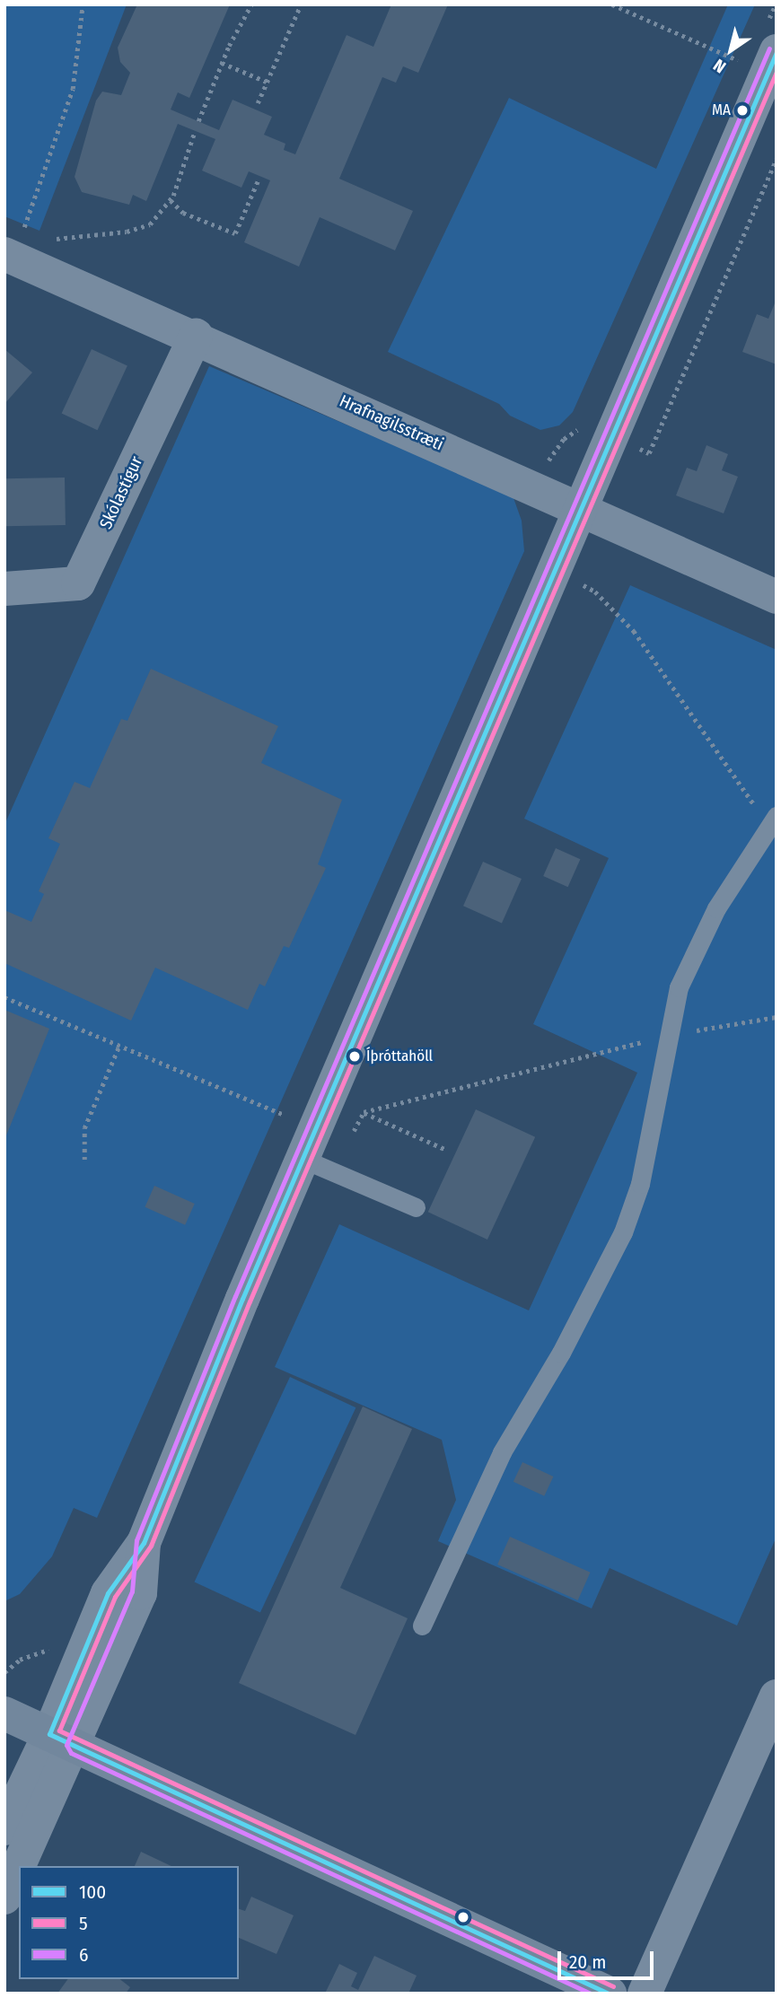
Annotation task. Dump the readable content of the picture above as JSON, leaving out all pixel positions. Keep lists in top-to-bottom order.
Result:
{
  "streets": {
    "street": ["Hrafnagilsstræti", "Skólastígur"]
  },
  "crossings": [
    ["Hrafnagilsstræti", "Skólastígur"]
  ],
  "places": ["MA", "Íþróttahöll"],
  "lines": ["transit line 6", "transit line 100", "transit line 5"],
  "legend": ["100", "5", "6"],
  "scale_bar": "20 m",
  "north": "bottom left"
}
